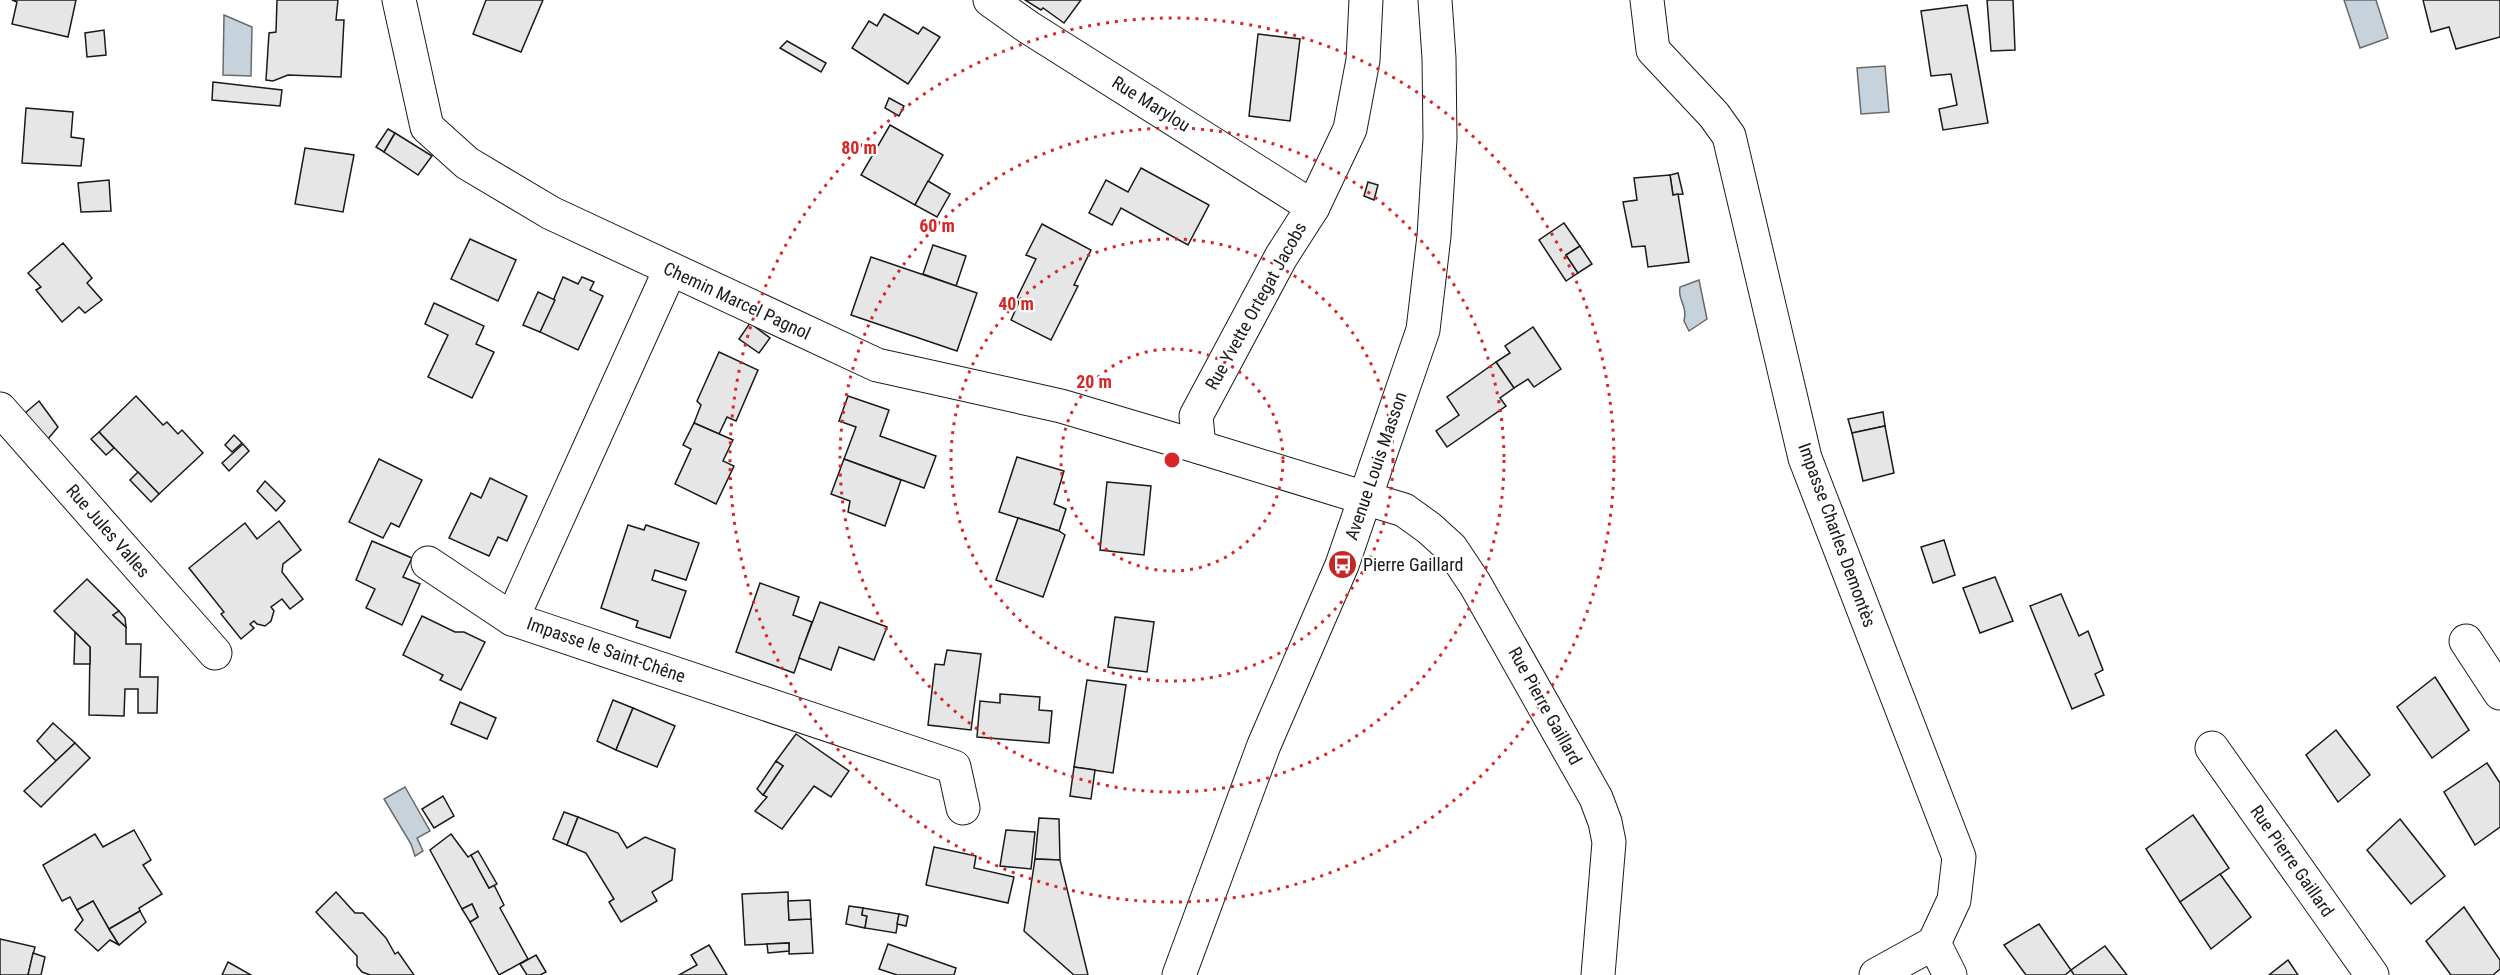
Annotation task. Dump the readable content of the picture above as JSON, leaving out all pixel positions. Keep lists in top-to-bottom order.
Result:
{
  "streets": {
    "street": [
      "Rue Marylou",
      "Chemin Marcel Pagnol",
      "Rue Yvette Ortegat Jacobs",
      "Avenue Louis Masson",
      "Rue Jules Valles",
      "Impasse Charles Demontès",
      "Impasse le Saint-Chêne",
      "Rue Pierre Gaillard"
    ]
  },
  "crossings": [
    ["Rue Marylou", "Rue Yvette Ortegat Jacobs"],
    ["Chemin Marcel Pagnol", "Rue Yvette Ortegat Jacobs"],
    ["Chemin Marcel Pagnol", "Impasse le Saint-Chêne"],
    ["Avenue Louis Masson", "Rue Pierre Gaillard"]
  ],
  "places": {
    "bus stop": ["Pierre Gaillard"]
  },
  "rings": [
    "80 m",
    "60 m",
    "40 m",
    "20 m"
  ]
}
